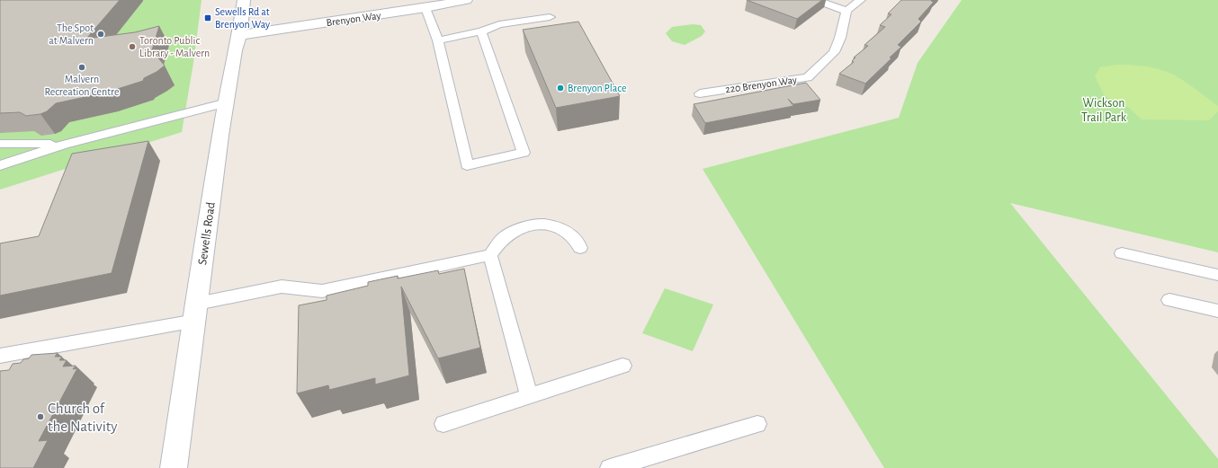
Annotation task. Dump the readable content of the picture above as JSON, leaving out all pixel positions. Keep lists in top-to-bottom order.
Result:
{
  "streets": {
    "street": ["Brenyon Way", "Sewells Road"],
    "lane": ["220 Brenyon Way"]
  },
  "crossings": [
    ["Brenyon Way", "Sewells Road"]
  ],
  "parks": ["Wickson Trail Park"],
  "places": {
    "transit": ["Sewells Rd at Brenyon Way"],
    "other": [
      "The Spot at Malvern",
      "Toronto Public Library - Malvern",
      "Malvern Recreation Centre",
      "Brenyon Place",
      "Church of the Nativity"
    ]
  }
}
